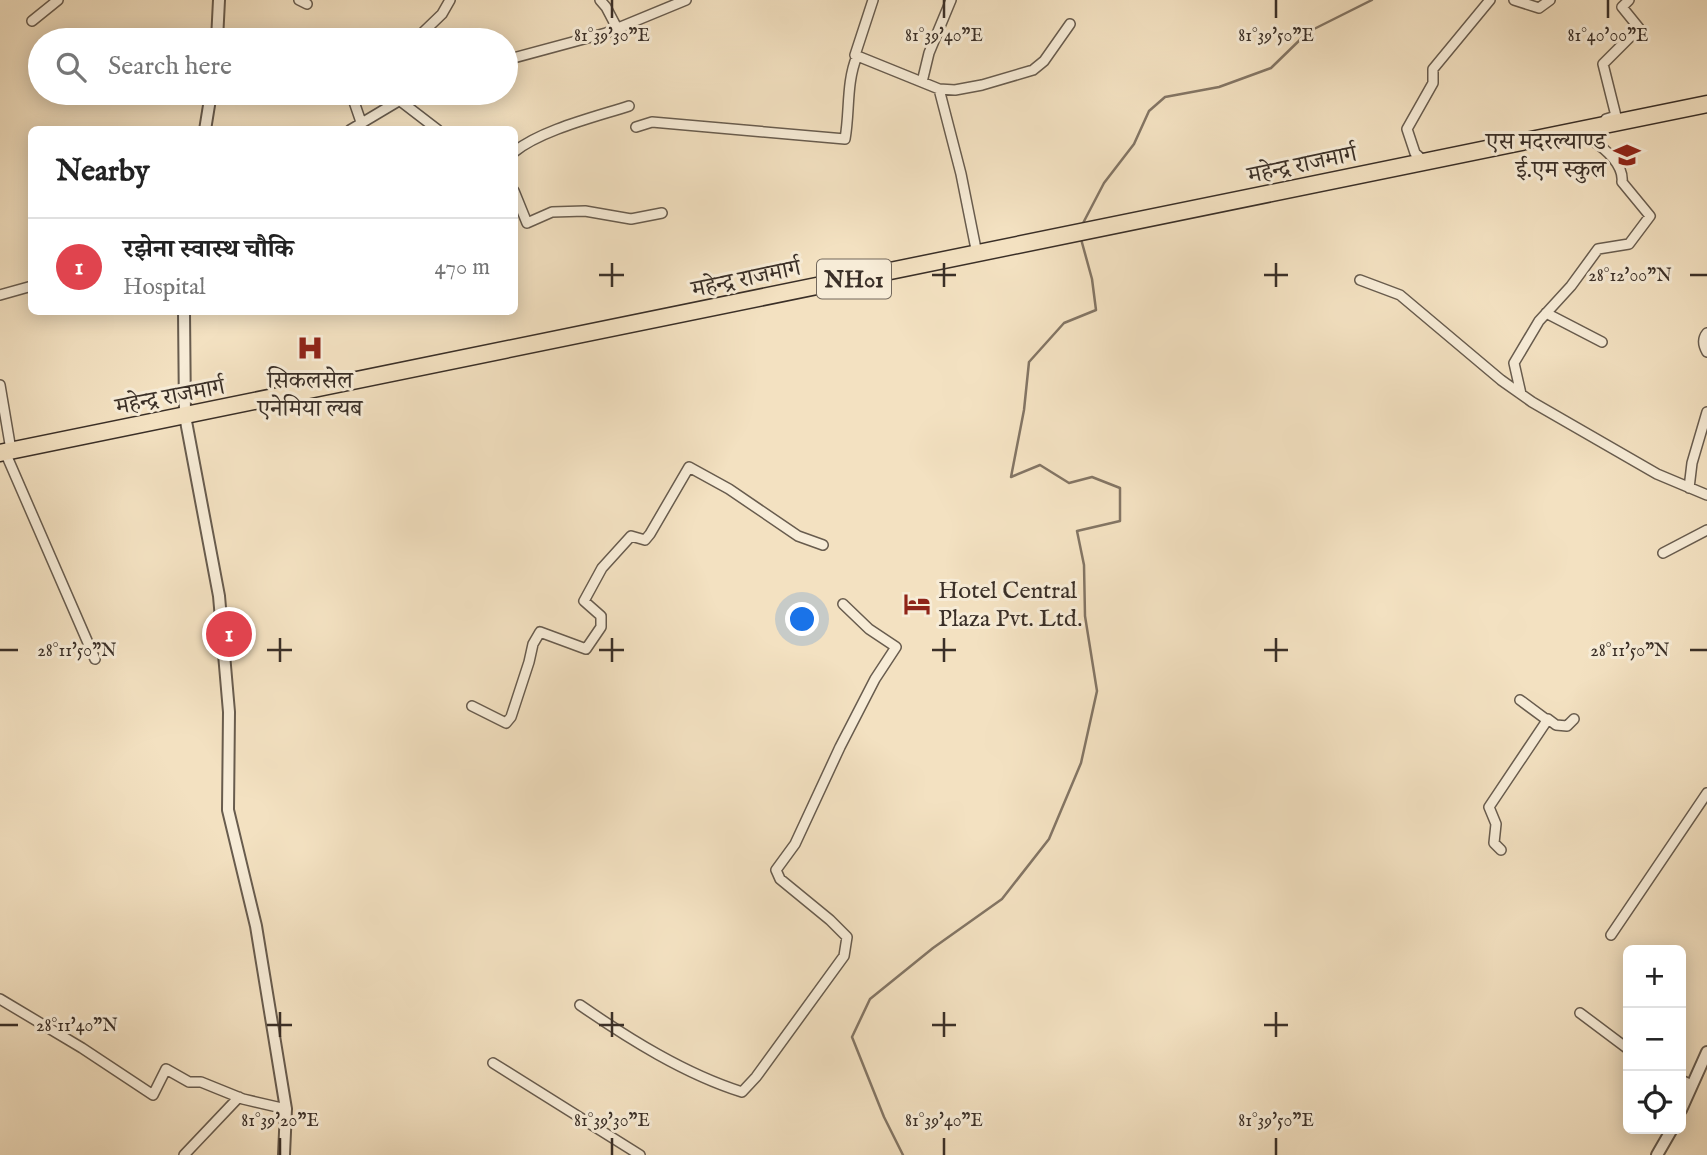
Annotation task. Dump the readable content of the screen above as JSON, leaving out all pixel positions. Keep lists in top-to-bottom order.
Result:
{
  "streets": {
    "highway": ["महेन्द्र राजमार्ग", "NH01"]
  },
  "places": {
    "school or university": ["एस मदरल्याण्ड ई.एम स्कुल"],
    "hospital": ["सिकलसेल एनेमिया ल्यब"],
    "hotel": ["Hotel Central Plaza Pvt. Ltd."]
  },
  "page": {
    "search": "Search here",
    "heading": "Nearby",
    "list": [
      {
        "mark": "1",
        "name": "रझेना स्वास्थ चौकि",
        "note": "Hospital",
        "value": "470 m"
      }
    ],
    "pins": "1",
    "map_buttons": ["+", "−"]
  },
  "coordinates": [
    "81°39'30\"E",
    "81°39'40\"E",
    "81°39'50\"E",
    "81°40'00\"E",
    "28°12'00\"N",
    "28°11'50\"N",
    "28°11'40\"N",
    "81°39'20\"E"
  ]
}
